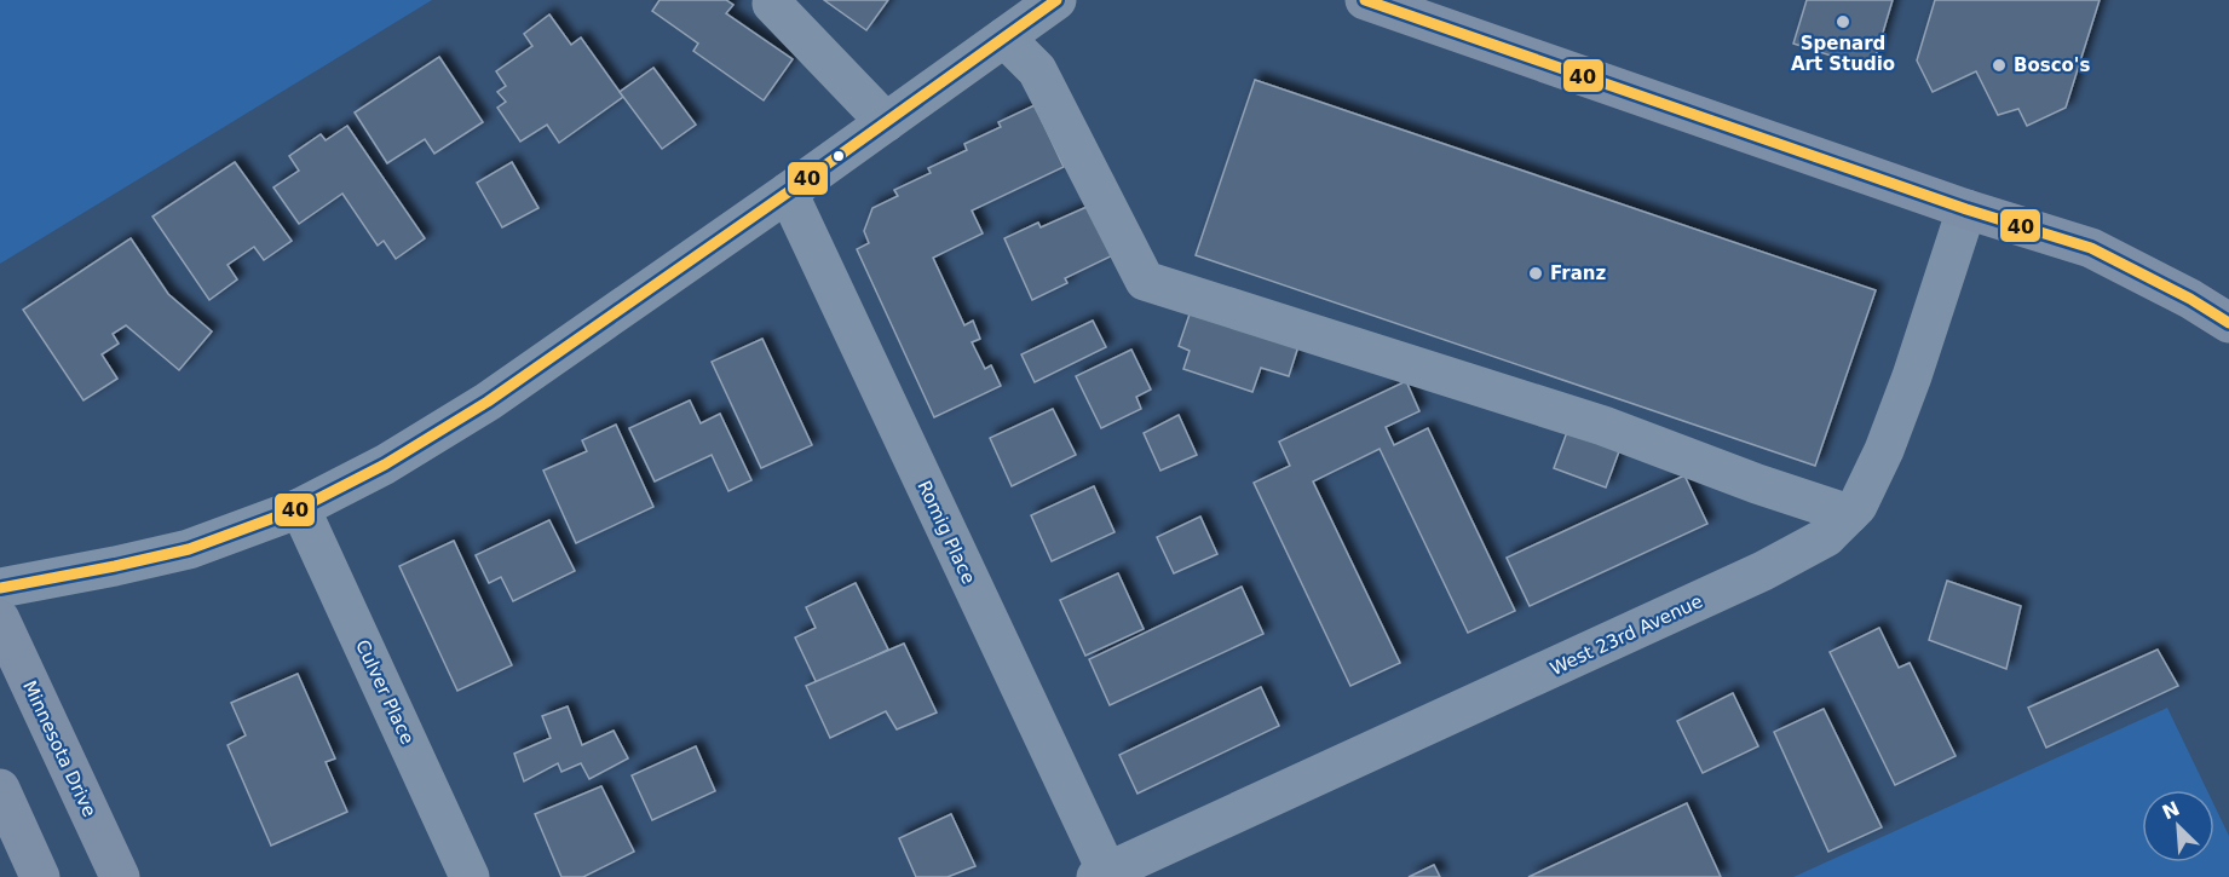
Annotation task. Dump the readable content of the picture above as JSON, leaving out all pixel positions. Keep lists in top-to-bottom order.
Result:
{
  "streets": {
    "main road": ["Minnesota Drive"],
    "street": ["Romig Place", "West 23rd Avenue", "Culver Place"]
  },
  "crossings": [
    ["Romig Place", "West 23rd Avenue"]
  ],
  "places": ["Spenard Art Studio", "Bosco's", "Franz"],
  "lines": ["transit line 40"],
  "north": "top left"
}
